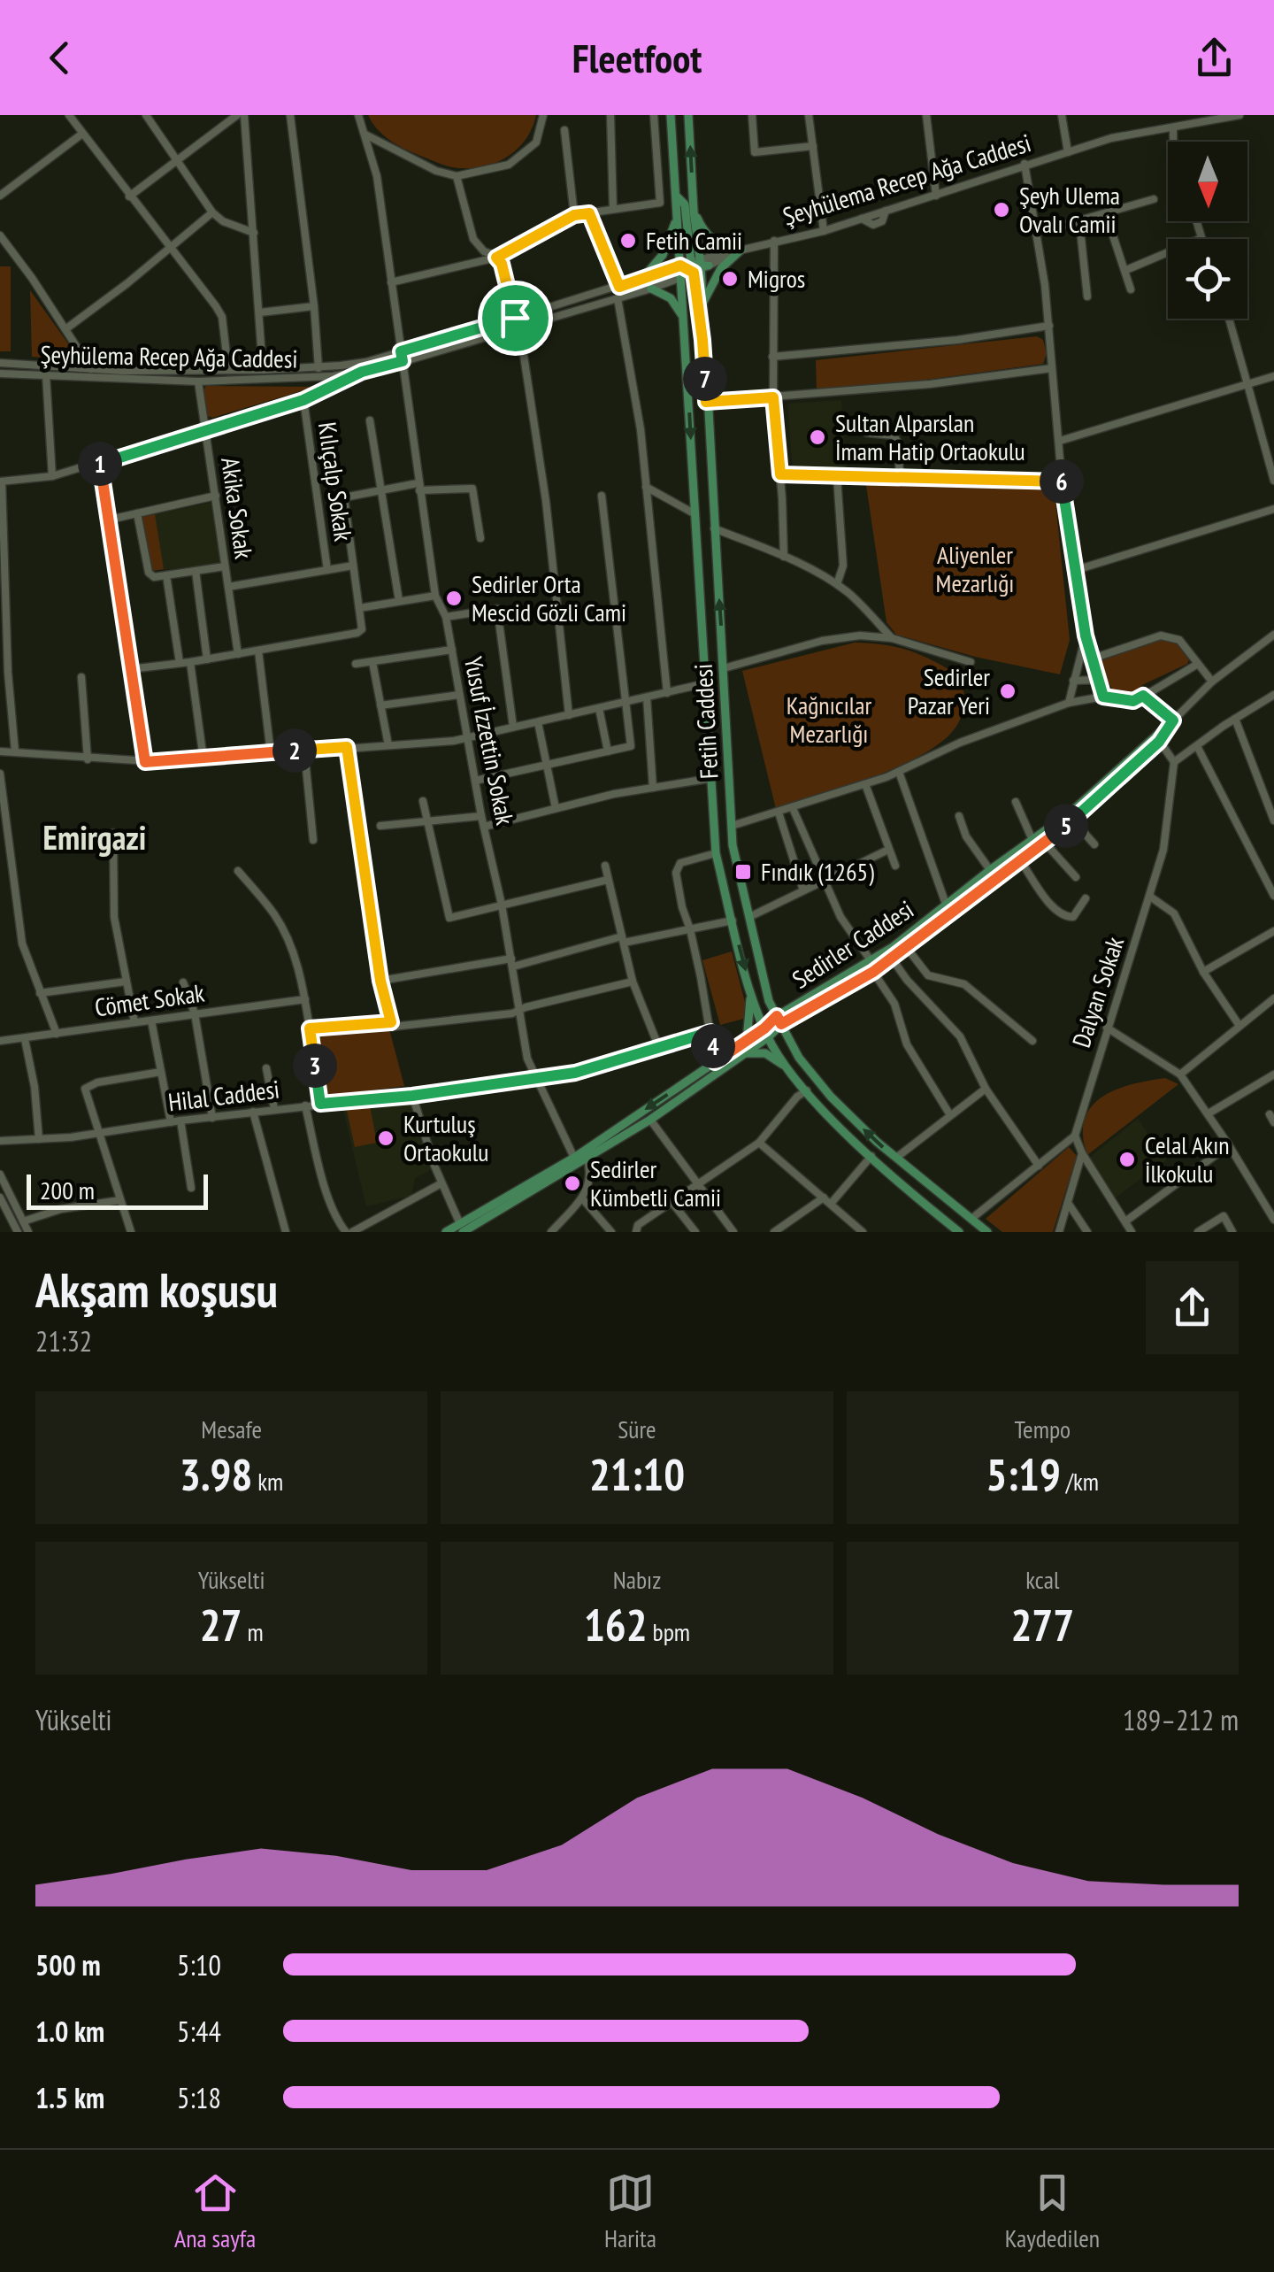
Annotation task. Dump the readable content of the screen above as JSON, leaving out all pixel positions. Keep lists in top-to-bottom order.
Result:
{
  "streets": {
    "main road": ["Fetih Caddesi", "Sedirler Caddesi"],
    "street": [
      "Şeyhülema Recep Ağa Caddesi",
      "Kılıçalp Sokak",
      "Akika Sokak",
      "Yusuf İzzettin Sokak",
      "Dalyan Sokak",
      "Cömet Sokak",
      "Hilal Caddesi"
    ]
  },
  "crossings": [
    ["Şeyhülema Recep Ağa Caddesi", "Akika Sokak"],
    ["Şeyhülema Recep Ağa Caddesi", "Fetih Caddesi"],
    ["Şeyhülema Recep Ağa Caddesi", "Yusuf İzzettin Sokak"],
    ["Kılıçalp Sokak", "Akika Sokak"],
    ["Fetih Caddesi", "Sedirler Caddesi"],
    ["Yusuf İzzettin Sokak", "Sedirler Caddesi"],
    ["Yusuf İzzettin Sokak", "Hilal Caddesi"]
  ],
  "districts": ["Emirgazi"],
  "parks": ["Aliyenler Mezarlığı", "Kağnıcılar Mezarlığı"],
  "places": {
    "other": [
      "Şeyh Ulema Ovalı Camii",
      "Fetih Camii",
      "Migros",
      "Sultan Alparslan İmam Hatip Ortaokulu",
      "Sedirler Orta Mescid Gözli Cami",
      "Sedirler Pazar Yeri",
      "Kurtuluş Ortaokulu",
      "Celal Akın İlkokulu",
      "Sedirler Kümbetli Camii"
    ],
    "transit": ["Fındık (1265)"]
  },
  "scale_bar": "200 m",
  "north": "bottom",
  "page": {
    "header": "Fleetfoot",
    "pins": [
      "7",
      "1",
      "6",
      "2",
      "5",
      "4",
      "3"
    ],
    "scale": "200 m",
    "heading": ["Akşam koşusu", "21:32"],
    "stats": [
      ["Mesafe", "3.98 km"],
      ["Süre", "21:10"],
      ["Tempo", "5:19 /km"],
      ["Yükselti", "27 m"],
      ["Nabız", "162 bpm"],
      ["kcal", "277"]
    ],
    "chart": ["Yükselti", "189–212 m"],
    "list": [
      {
        "name": "500 m",
        "note": "5:10"
      },
      {
        "name": "1.0 km",
        "note": "5:44"
      },
      {
        "name": "1.5 km",
        "note": "5:18"
      }
    ],
    "tabs": ["Ana sayfa", "Harita", "Kaydedilen"]
  }
}
